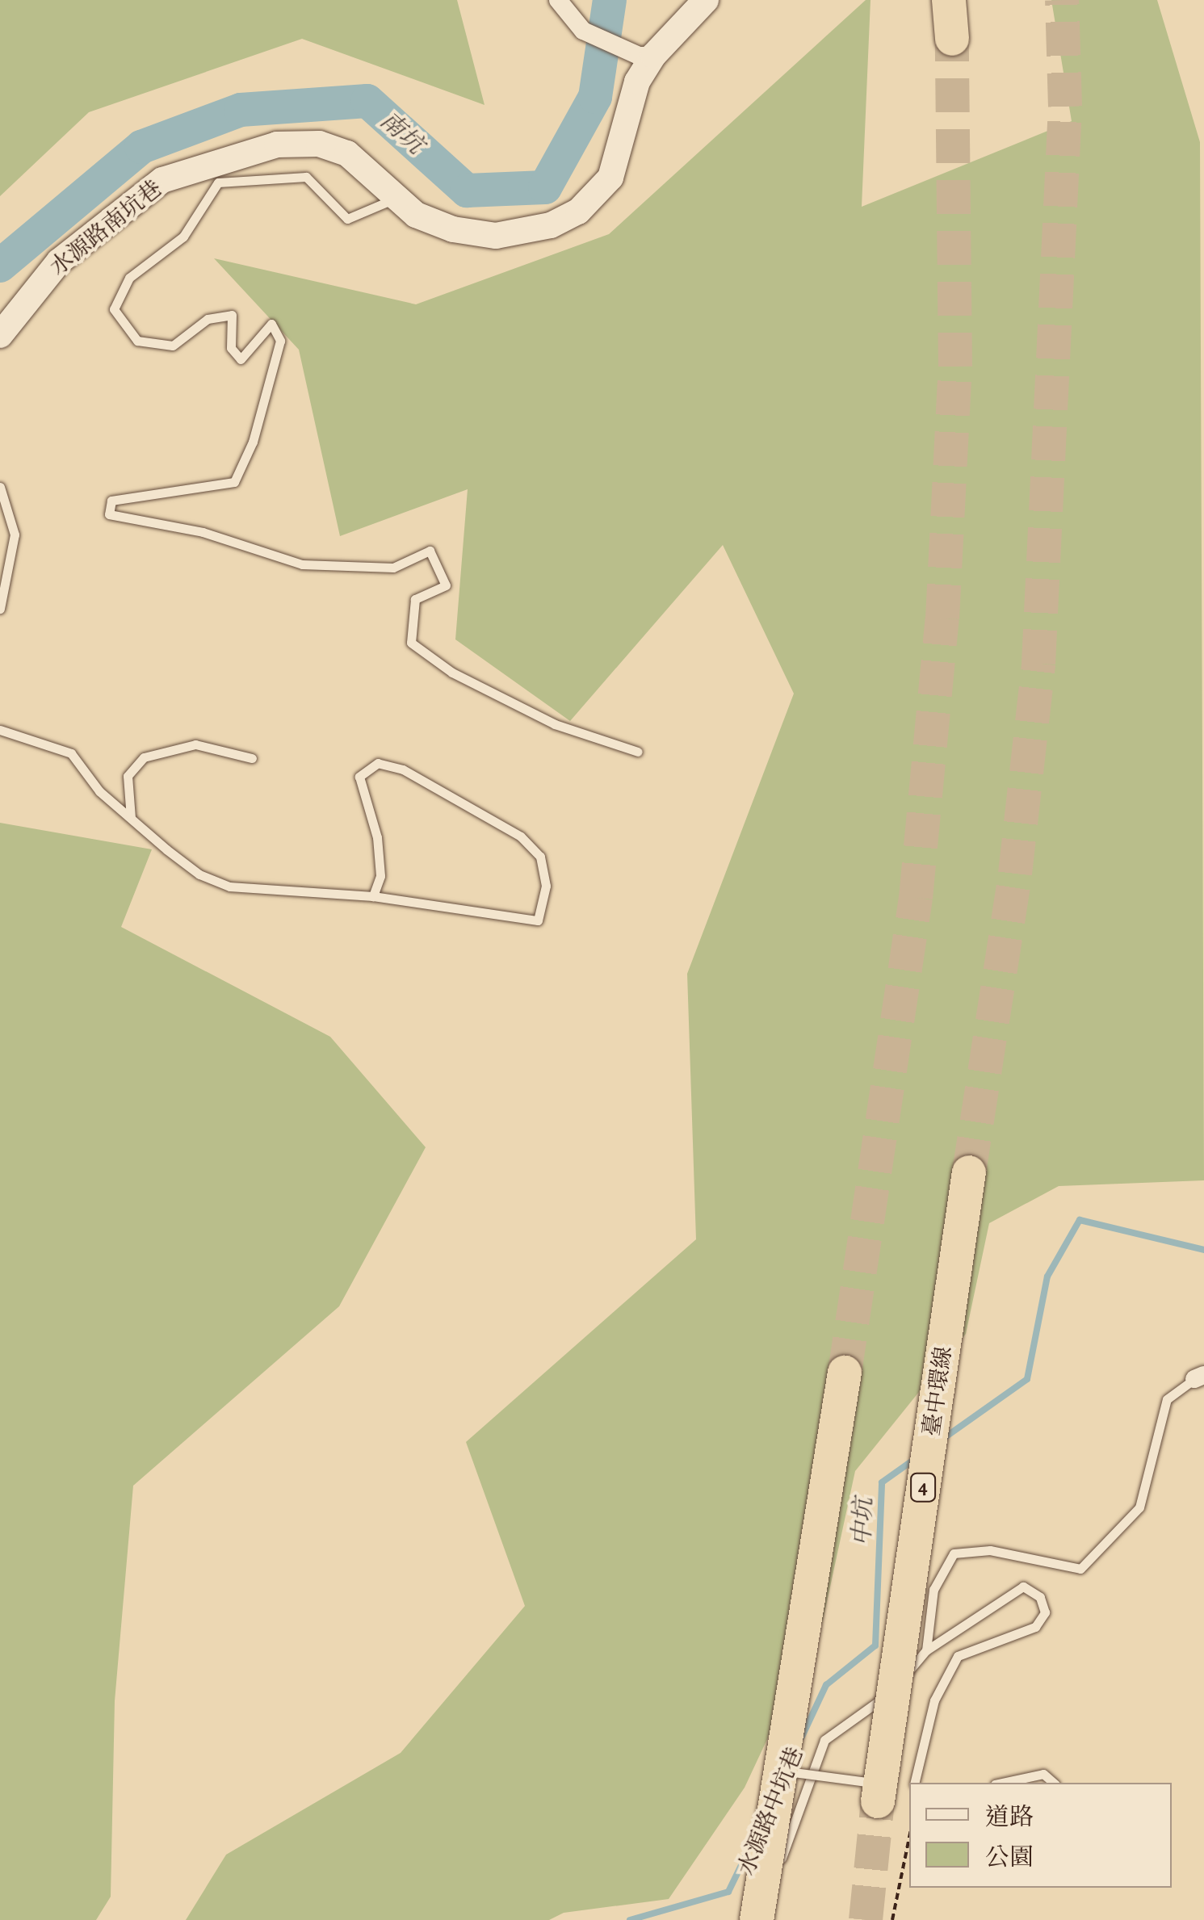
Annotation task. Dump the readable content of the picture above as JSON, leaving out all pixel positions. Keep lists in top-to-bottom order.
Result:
{
  "streets": {
    "highway": ["臺中環線", "4"],
    "street": ["水源路南坑巷"],
    "lane": ["水源路中坑巷"]
  },
  "water": ["南坑", "中坑"],
  "legend": ["道路", "公園"]
}
